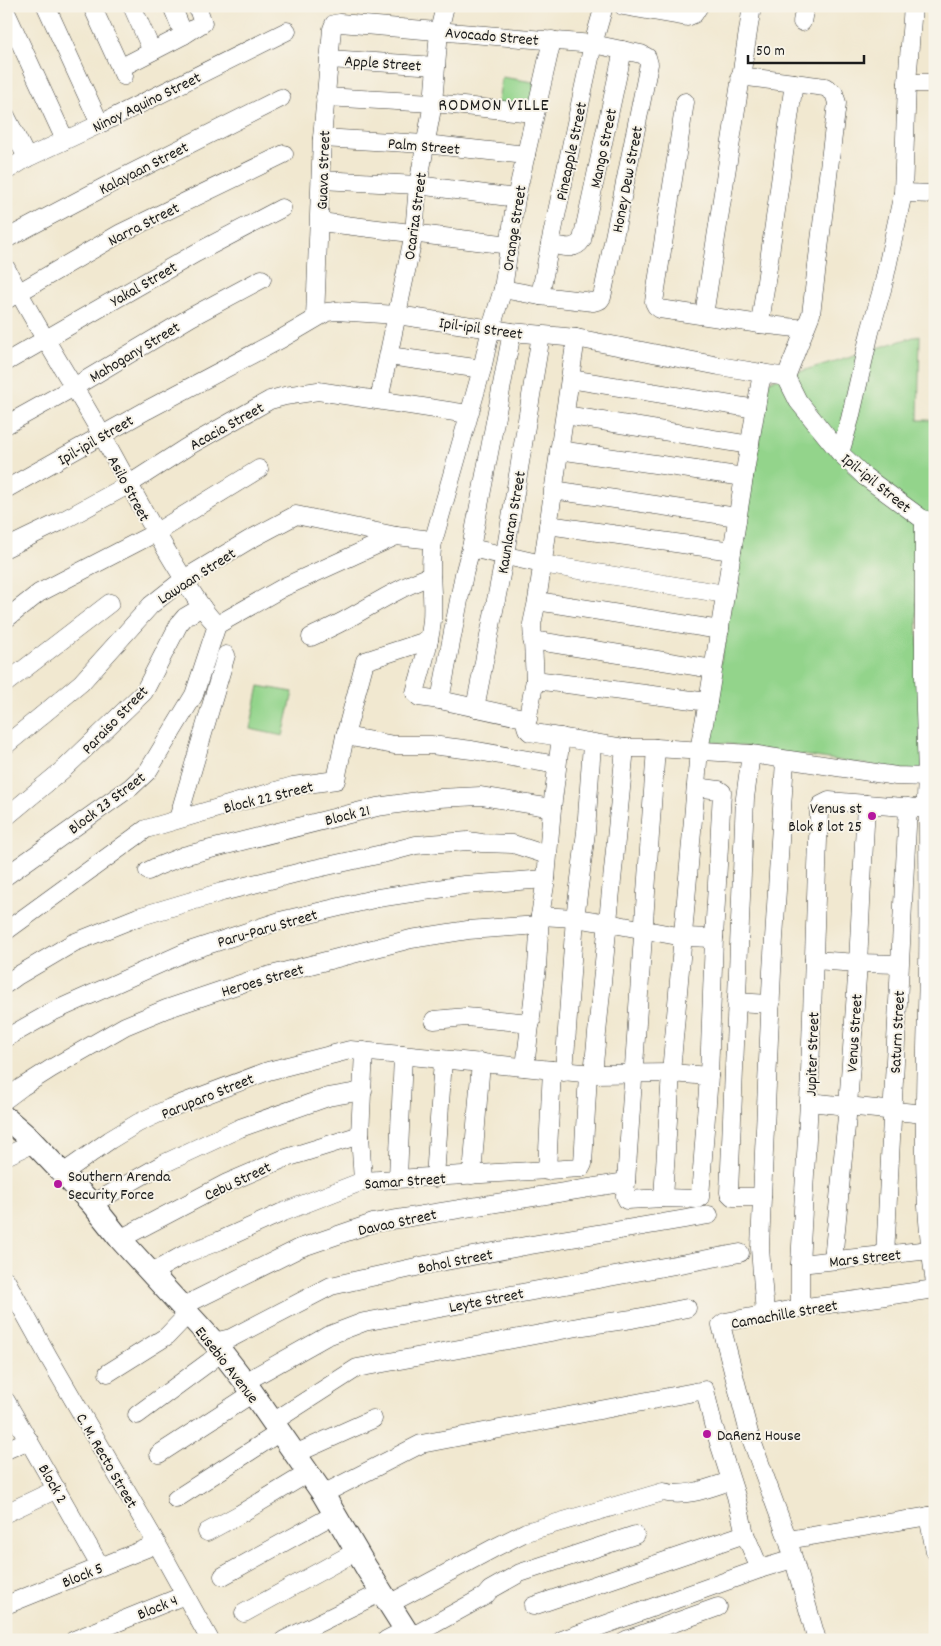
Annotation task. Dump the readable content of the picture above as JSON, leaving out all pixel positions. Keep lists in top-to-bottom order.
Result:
{
  "streets": {
    "street": [
      "Avocado Street",
      "Apple Street",
      "Ninoy Aquino Street",
      "Palm Street",
      "Mango Street",
      "Pineapple Street",
      "Kalayaan Street",
      "Guava Street",
      "Honey Dew Street",
      "Ocariza Street",
      "Narra Street",
      "Orange Street",
      "Yakal Street",
      "Ipil-ipil Street",
      "Mahogany Street",
      "Acacia Street",
      "Asilo Street",
      "Kaunlaran Street",
      "Lawaan Street",
      "Paraiso Street",
      "Block 22 Street",
      "Block 23 Street",
      "Block 21",
      "Paru-Paru Street",
      "Heroes Street",
      "Saturn Street",
      "Venus Street",
      "Jupiter Street",
      "Paruparo Street",
      "Cebu Street",
      "Samar Street",
      "Davao Street",
      "Mars Street",
      "Bohol Street",
      "Leyte Street",
      "Camachille Street",
      "Eusebio Avenue",
      "C. M. Recto Street",
      "Block 2",
      "Block 5",
      "Block 4"
    ]
  },
  "crossings": [
    ["Avocado Street", "Mango Street"],
    ["Avocado Street", "Pineapple Street"],
    ["Avocado Street", "Guava Street"],
    ["Avocado Street", "Honey Dew Street"],
    ["Avocado Street", "Ocariza Street"],
    ["Avocado Street", "Orange Street"],
    ["Apple Street", "Guava Street"],
    ["Apple Street", "Ocariza Street"],
    ["Palm Street", "Guava Street"],
    ["Palm Street", "Ocariza Street"],
    ["Palm Street", "Orange Street"],
    ["Mango Street", "Pineapple Street"],
    ["Pineapple Street", "Honey Dew Street"],
    ["Guava Street", "Ipil-ipil Street"],
    ["Ocariza Street", "Ipil-ipil Street"],
    ["Ocariza Street", "Acacia Street"],
    ["Narra Street", "Asilo Street"],
    ["Orange Street", "Ipil-ipil Street"],
    ["Orange Street", "Acacia Street"],
    ["Orange Street", "Lawaan Street"],
    ["Yakal Street", "Asilo Street"],
    ["Ipil-ipil Street", "Asilo Street"],
    ["Ipil-ipil Street", "Kaunlaran Street"],
    ["Mahogany Street", "Asilo Street"],
    ["Acacia Street", "Asilo Street"],
    ["Asilo Street", "Lawaan Street"],
    ["Asilo Street", "Paraiso Street"],
    ["Asilo Street", "Block 23 Street"],
    ["Saturn Street", "Mars Street"],
    ["Venus Street", "Jupiter Street"],
    ["Venus Street", "Mars Street"],
    ["Jupiter Street", "Mars Street"],
    ["Jupiter Street", "Camachille Street"],
    ["Paruparo Street", "Samar Street"],
    ["Paruparo Street", "Eusebio Avenue"],
    ["Cebu Street", "Eusebio Avenue"],
    ["Samar Street", "Eusebio Avenue"],
    ["Davao Street", "Eusebio Avenue"],
    ["Bohol Street", "Eusebio Avenue"],
    ["Leyte Street", "Eusebio Avenue"],
    ["C. M. Recto Street", "Block 5"],
    ["C. M. Recto Street", "Block 4"],
    ["Block 2", "Block 5"]
  ],
  "districts": ["RODMON VILLE"],
  "places": ["Venus st Blok 8 lot 25", "Southern Arenda Security Force", "DaRenz House"],
  "scale_bar": "50 m"
}
